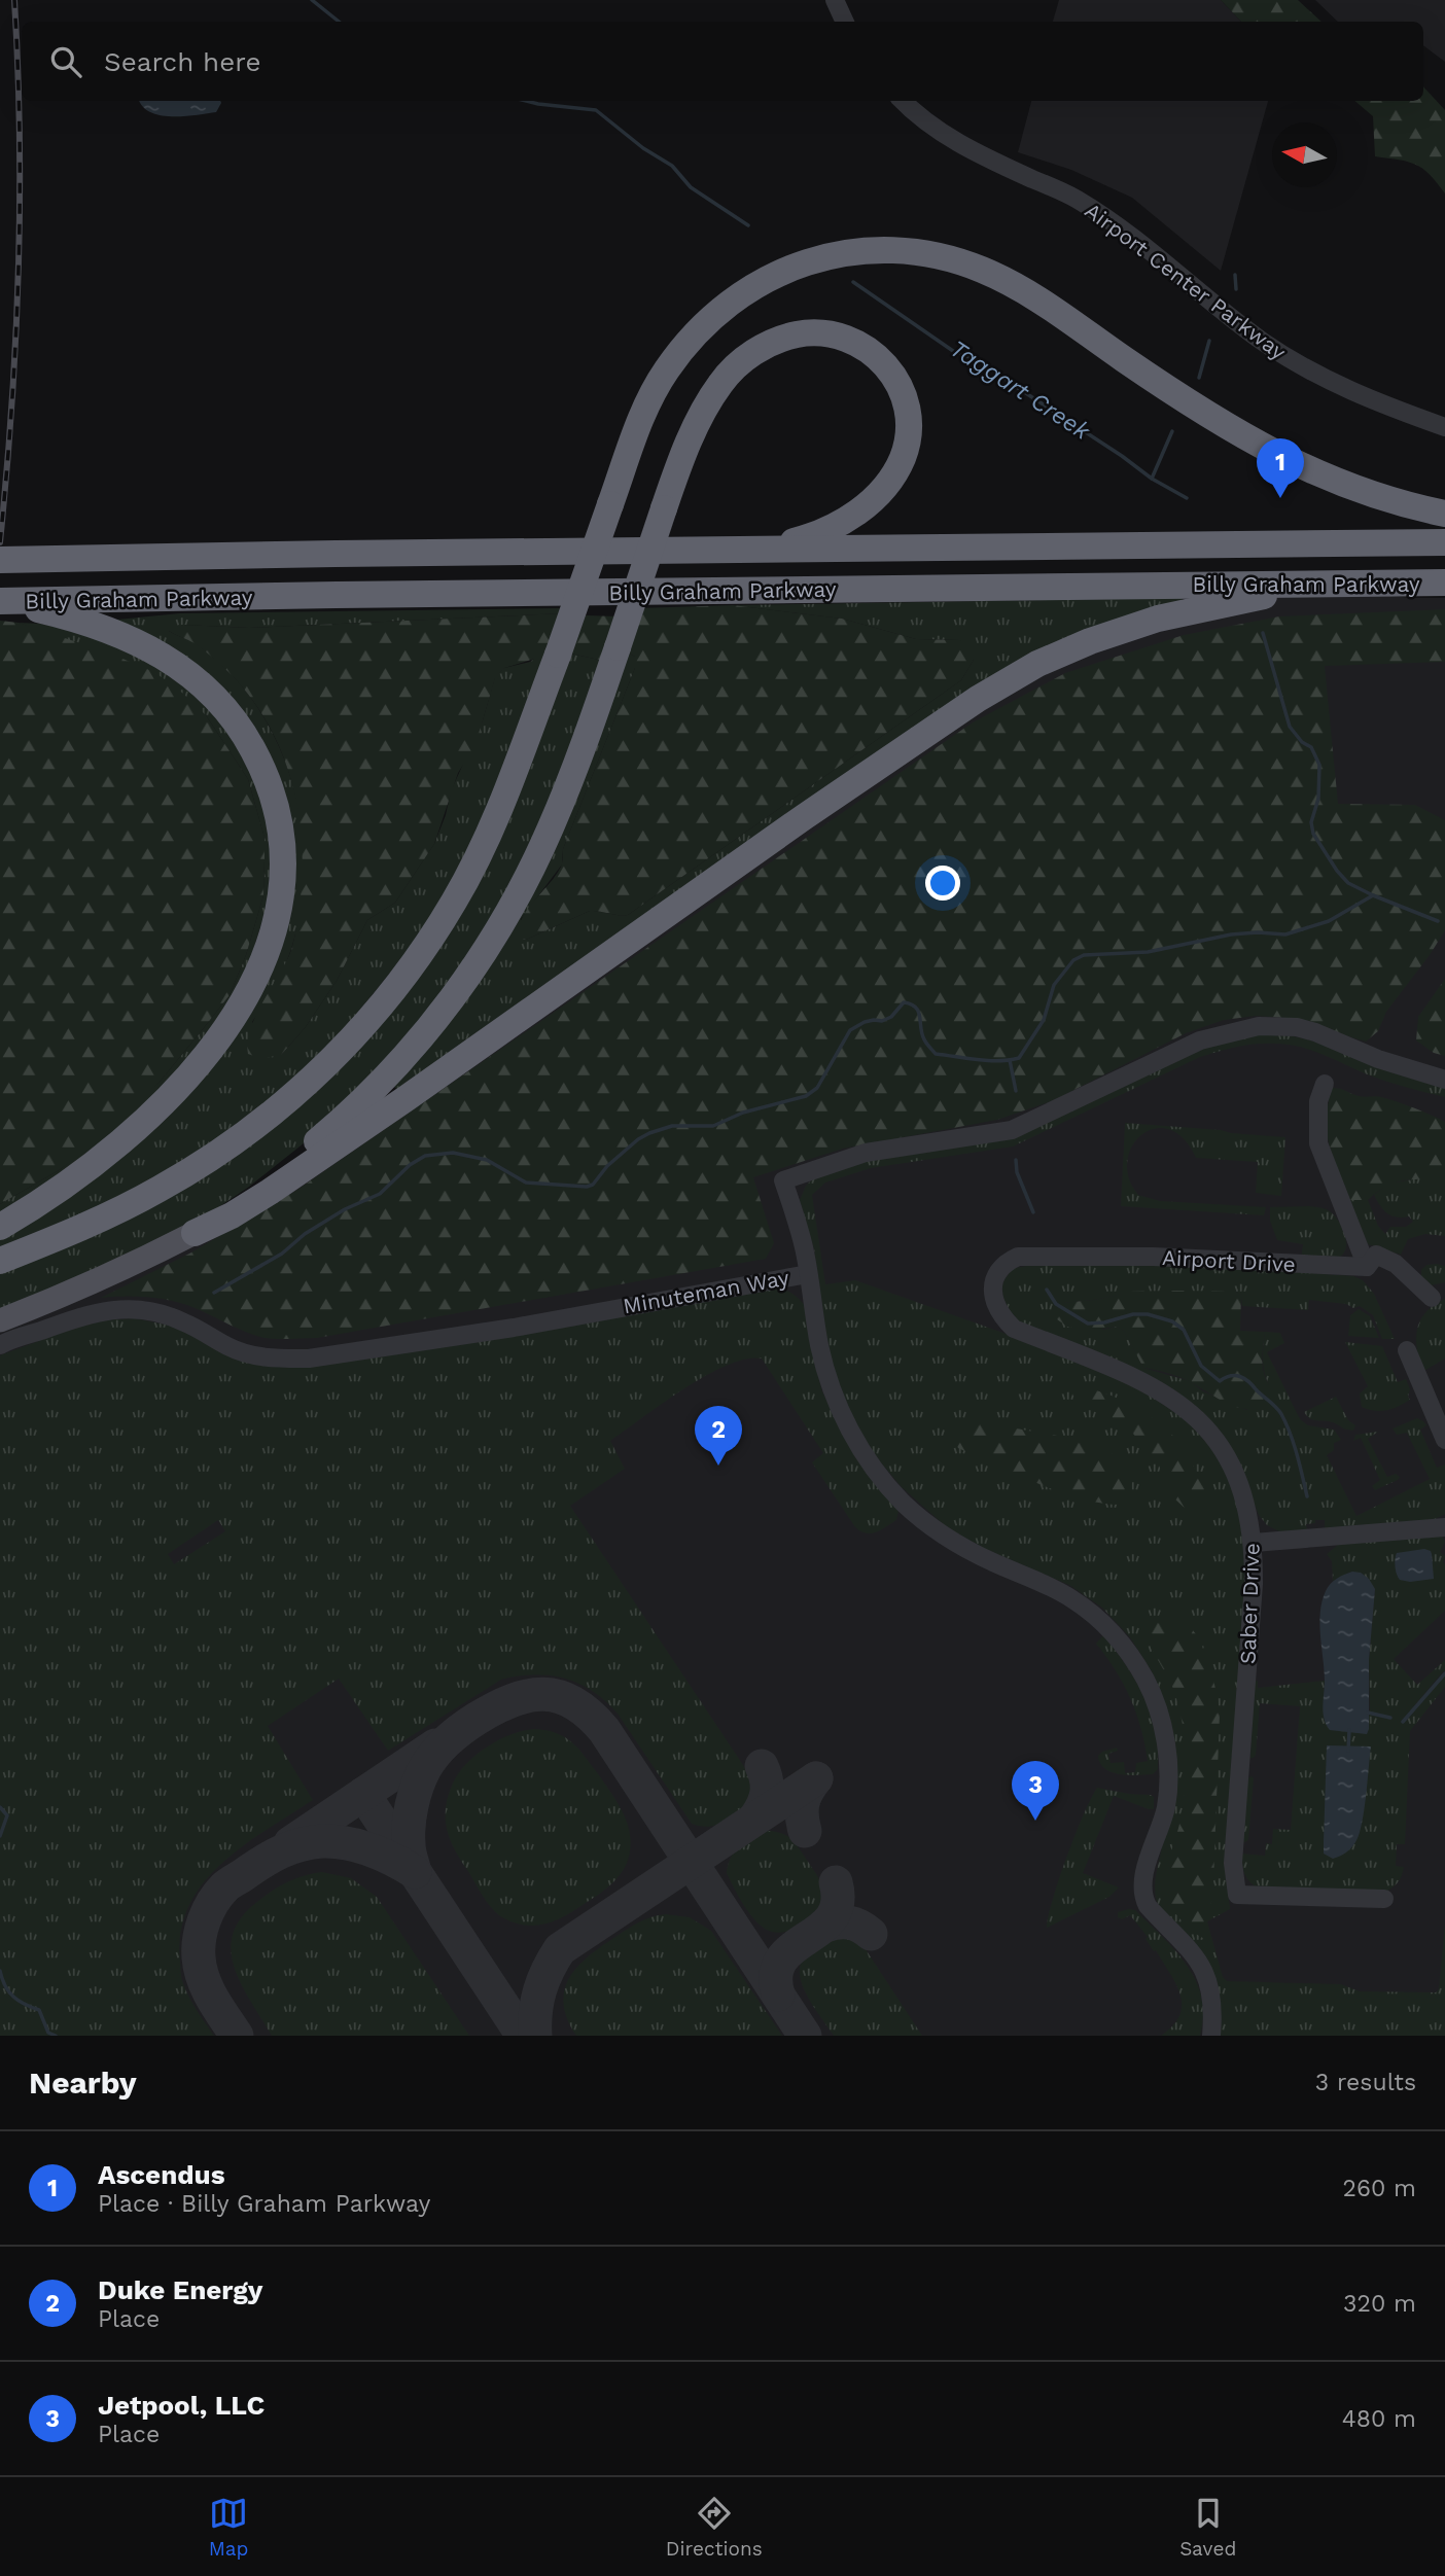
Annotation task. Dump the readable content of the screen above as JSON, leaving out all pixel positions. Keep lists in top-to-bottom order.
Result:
{
  "streets": {
    "highway": ["Billy Graham Parkway"],
    "street": [
      "Airport Center Parkway",
      "Airport Drive",
      "Minuteman Way",
      "Saber Drive"
    ]
  },
  "crossings": [
    ["Airport Drive", "Saber Drive"]
  ],
  "water": ["Taggart Creek"],
  "north": "left",
  "page": {
    "search": "Search here",
    "pins": ["1", "2", "3"],
    "heading": ["Nearby", "3 results"],
    "list": [
      {
        "mark": "1",
        "name": "Ascendus",
        "note": "Place · Billy Graham Parkway",
        "value": "260 m"
      },
      {
        "mark": "2",
        "name": "Duke Energy",
        "note": "Place",
        "value": "320 m"
      },
      {
        "mark": "3",
        "name": "Jetpool, LLC",
        "note": "Place",
        "value": "480 m"
      }
    ],
    "nav": ["Map", "Directions", "Saved"]
  }
}
